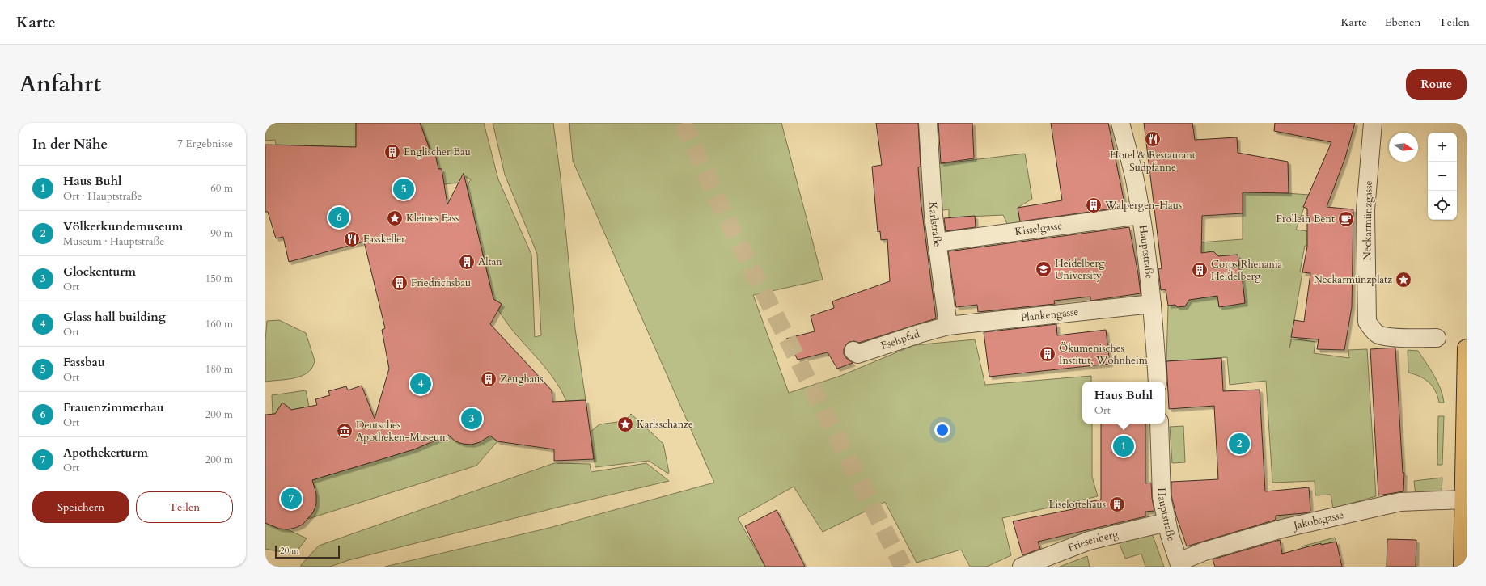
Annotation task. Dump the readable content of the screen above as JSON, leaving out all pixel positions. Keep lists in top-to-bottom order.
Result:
{
  "streets": {
    "street": [
      "Neckarmünzgasse",
      "Karlstraße",
      "Kisselgasse",
      "Hauptstraße",
      "Plankengasse",
      "Eselspfad",
      "Jakobsgasse",
      "Friesenberg"
    ]
  },
  "crossings": [
    ["Karlstraße", "Kisselgasse"],
    ["Karlstraße", "Plankengasse"],
    ["Karlstraße", "Eselspfad"],
    ["Kisselgasse", "Hauptstraße"],
    ["Hauptstraße", "Plankengasse"],
    ["Hauptstraße", "Jakobsgasse"],
    ["Hauptstraße", "Friesenberg"],
    ["Plankengasse", "Eselspfad"]
  ],
  "places": {
    "restaurant": ["Hotel & Restaurant Sudpfanne", "Fasskeller"],
    "building": [
      "Englischer Bau",
      "Walpergen-Haus",
      "Altan",
      "Corps Rhenania Heidelberg",
      "Friedrichsbau",
      "Ökumenisches Institut, Wohnheim",
      "Zeughaus",
      "Liselottehaus"
    ],
    "place": ["Kleines Fass", "Neckarmünzplatz", "Karlsschanze"],
    "cafe": ["Frollein Bent"],
    "school or university": ["Heidelberg University"],
    "museum": ["Deutsches Apotheken-Museum"]
  },
  "scale_bar": "20 m",
  "north": "right",
  "page": {
    "header": "Karte",
    "nav": ["Karte", "Ebenen", "Teilen"],
    "title": "Anfahrt",
    "buttons": [
      "Route",
      ["Speichern", "Teilen"]
    ],
    "heading": ["In der Nähe", "7 Ergebnisse"],
    "map_buttons": ["+", "−"],
    "list": [
      {
        "mark": "1",
        "name": "Haus Buhl",
        "note": "Ort · Hauptstraße",
        "value": "60 m"
      },
      {
        "mark": "2",
        "name": "Völkerkundemuseum",
        "note": "Museum · Hauptstraße",
        "value": "90 m"
      },
      {
        "mark": "3",
        "name": "Glockenturm",
        "note": "Ort",
        "value": "150 m"
      },
      {
        "mark": "4",
        "name": "Glass hall building",
        "note": "Ort",
        "value": "160 m"
      },
      {
        "mark": "5",
        "name": "Fassbau",
        "note": "Ort",
        "value": "180 m"
      },
      {
        "mark": "6",
        "name": "Frauenzimmerbau",
        "note": "Ort",
        "value": "200 m"
      },
      {
        "mark": "7",
        "name": "Apothekerturm",
        "note": "Ort",
        "value": "200 m"
      }
    ],
    "pins": [
      "5",
      "6",
      "4",
      "3",
      "2",
      "1",
      "7"
    ],
    "popup": ["Haus Buhl", "Ort"],
    "scale": "20 m"
  }
}
